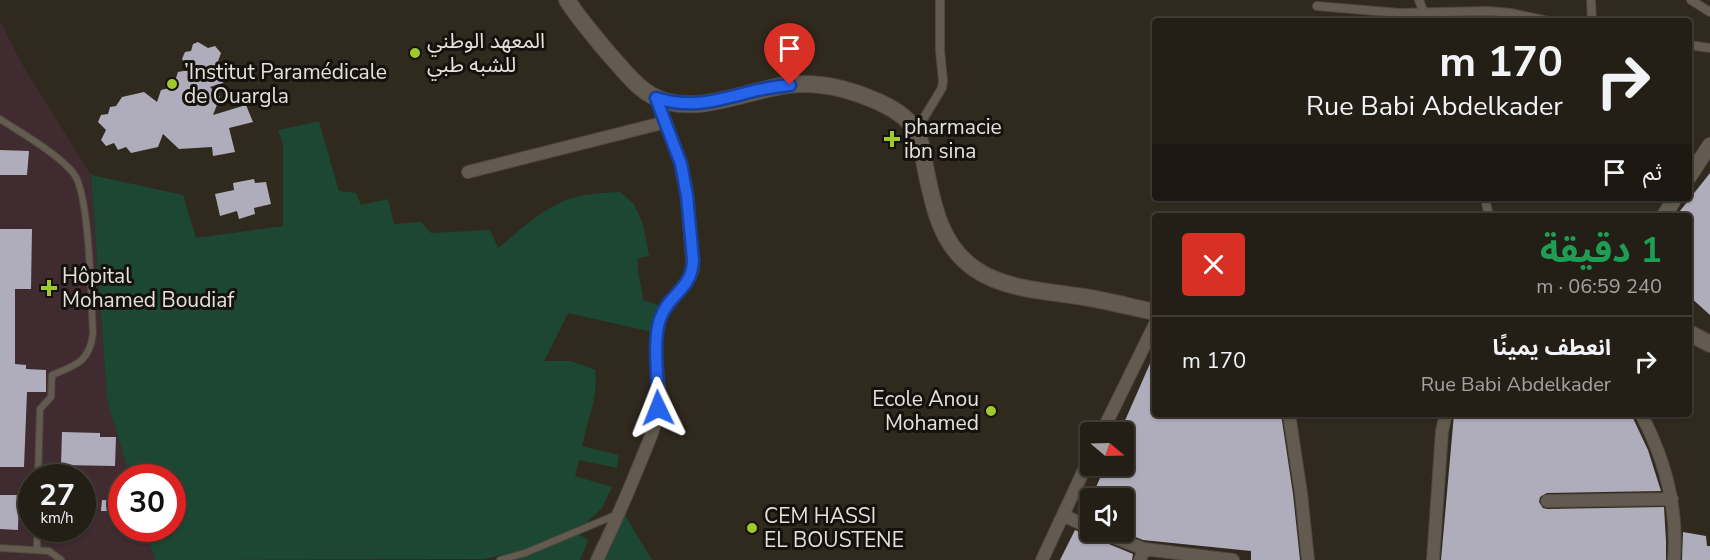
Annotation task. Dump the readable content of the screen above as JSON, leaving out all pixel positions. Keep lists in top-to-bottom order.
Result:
{
  "places": {
    "other": [
      "المعهد الوطني للشبه طبي",
      "’Institut Paramédicale de Ouargla",
      "Ecole Anou Mohamed",
      "CEM HASSI EL BOUSTENE"
    ],
    "health": ["pharmacie ibn sina", "Hôpital Mohamed Boudiaf"]
  },
  "north": "right",
  "page": {
    "turn": ["170 m", "Rue Babi Abdelkader"],
    "then": "ثم",
    "heading": ["1 دقيقة", "240 m · 06:59"],
    "list": [
      {
        "name": "انعطف يمينًا",
        "note": "Rue Babi Abdelkader",
        "value": "170 m"
      }
    ],
    "speed": "27 km/h",
    "limit": "30"
  }
}
